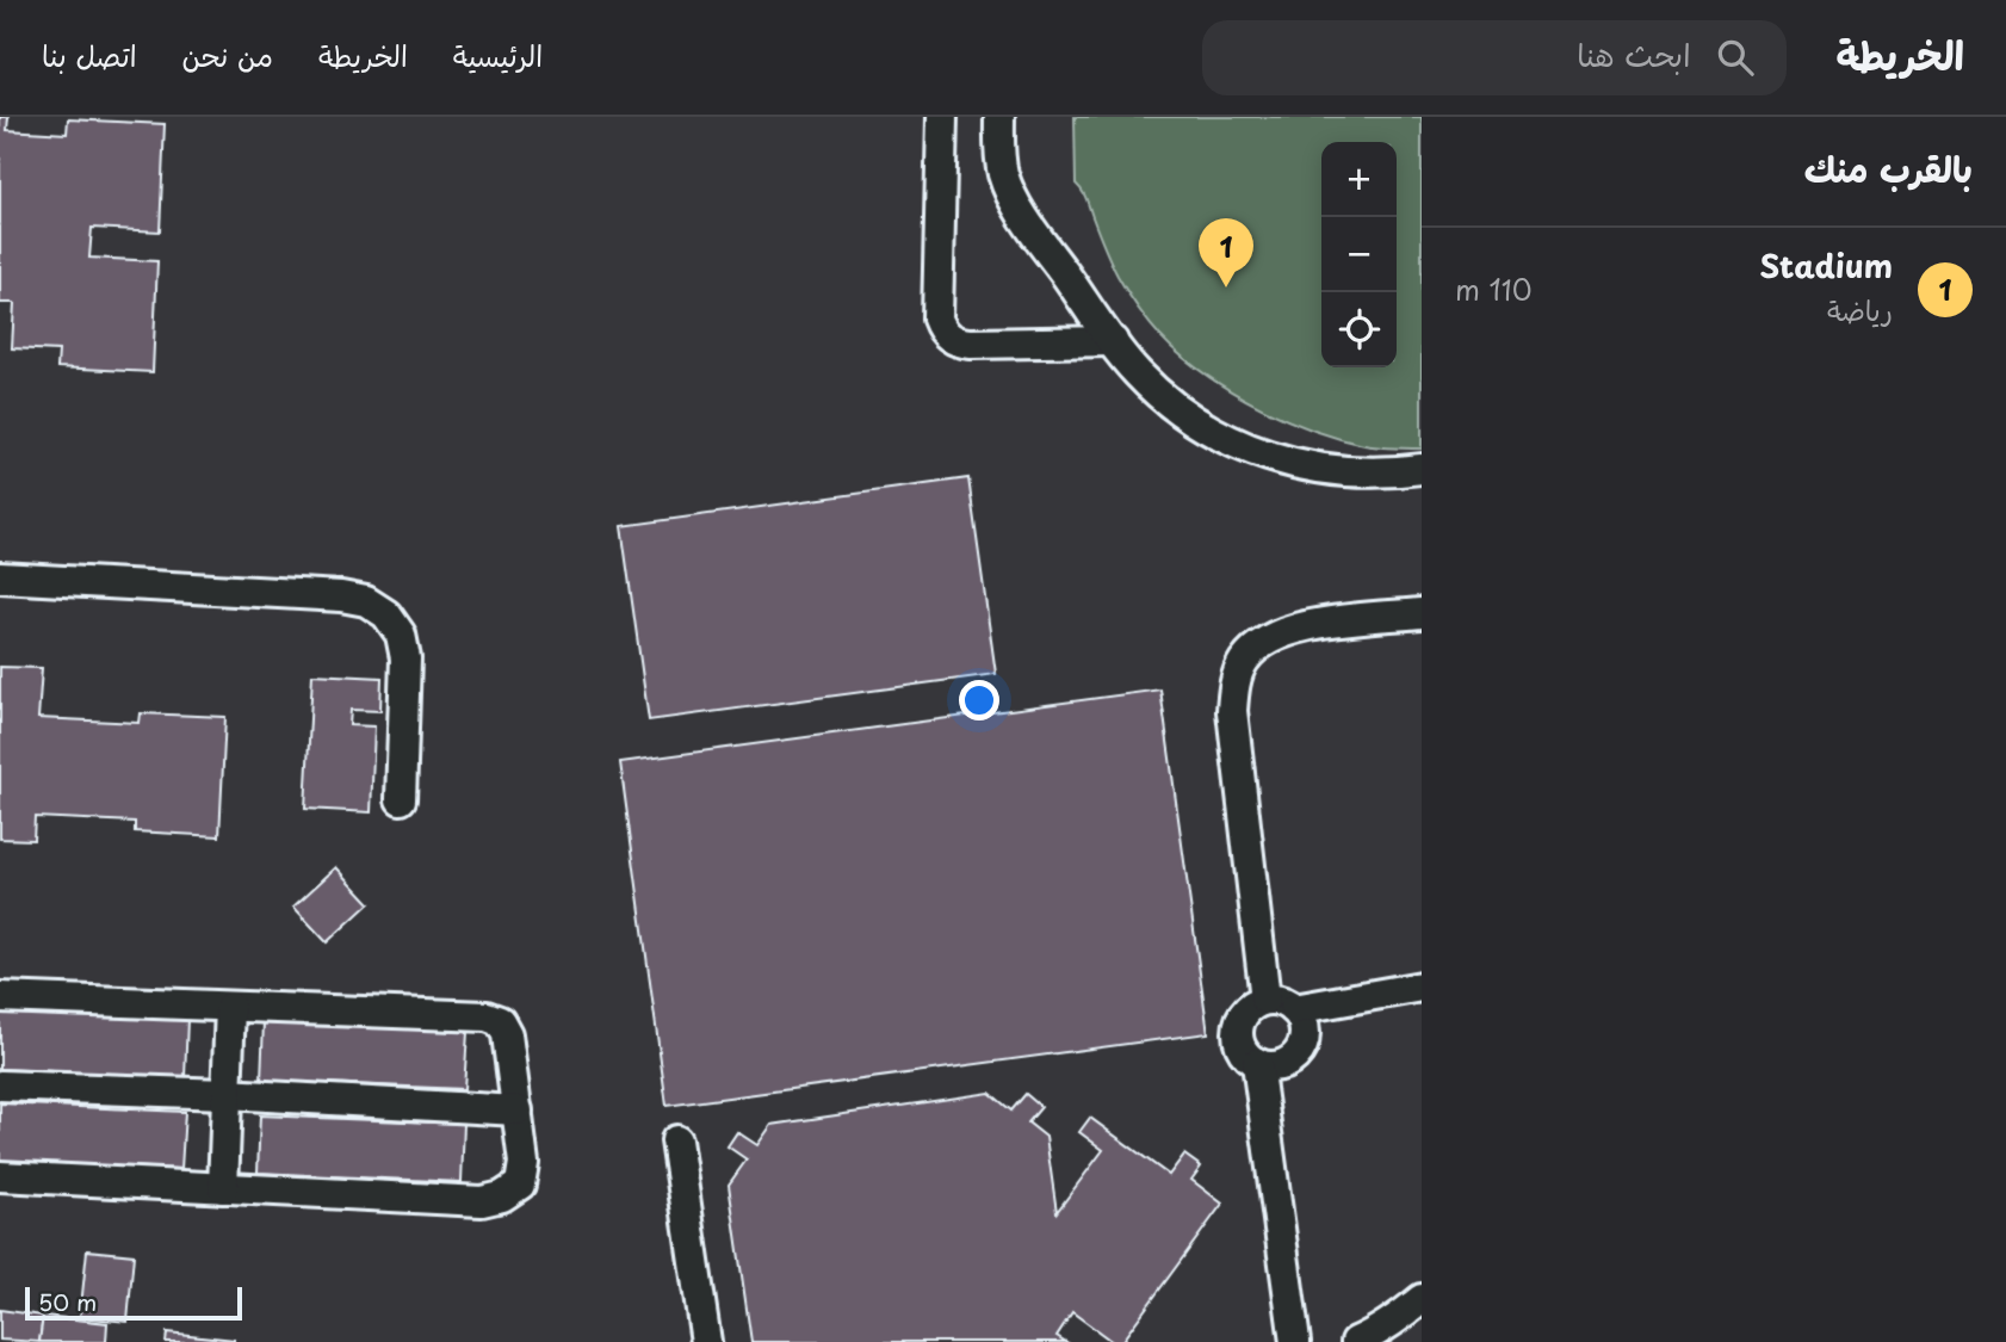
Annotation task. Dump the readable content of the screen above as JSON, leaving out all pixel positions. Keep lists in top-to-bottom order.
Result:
{
  "scale_bar": "50 m",
  "page": {
    "header": "الخريطة",
    "search": "ابحث هنا",
    "nav": [
      "الرئيسية",
      "الخريطة",
      "من نحن",
      "اتصل بنا"
    ],
    "heading": "بالقرب منك",
    "map_buttons": ["+", "−"],
    "pins": "1",
    "list": [
      {
        "mark": "1",
        "name": "Stadium",
        "note": "رياضة",
        "value": "110 m"
      }
    ],
    "scale": "50 m"
  }
}
